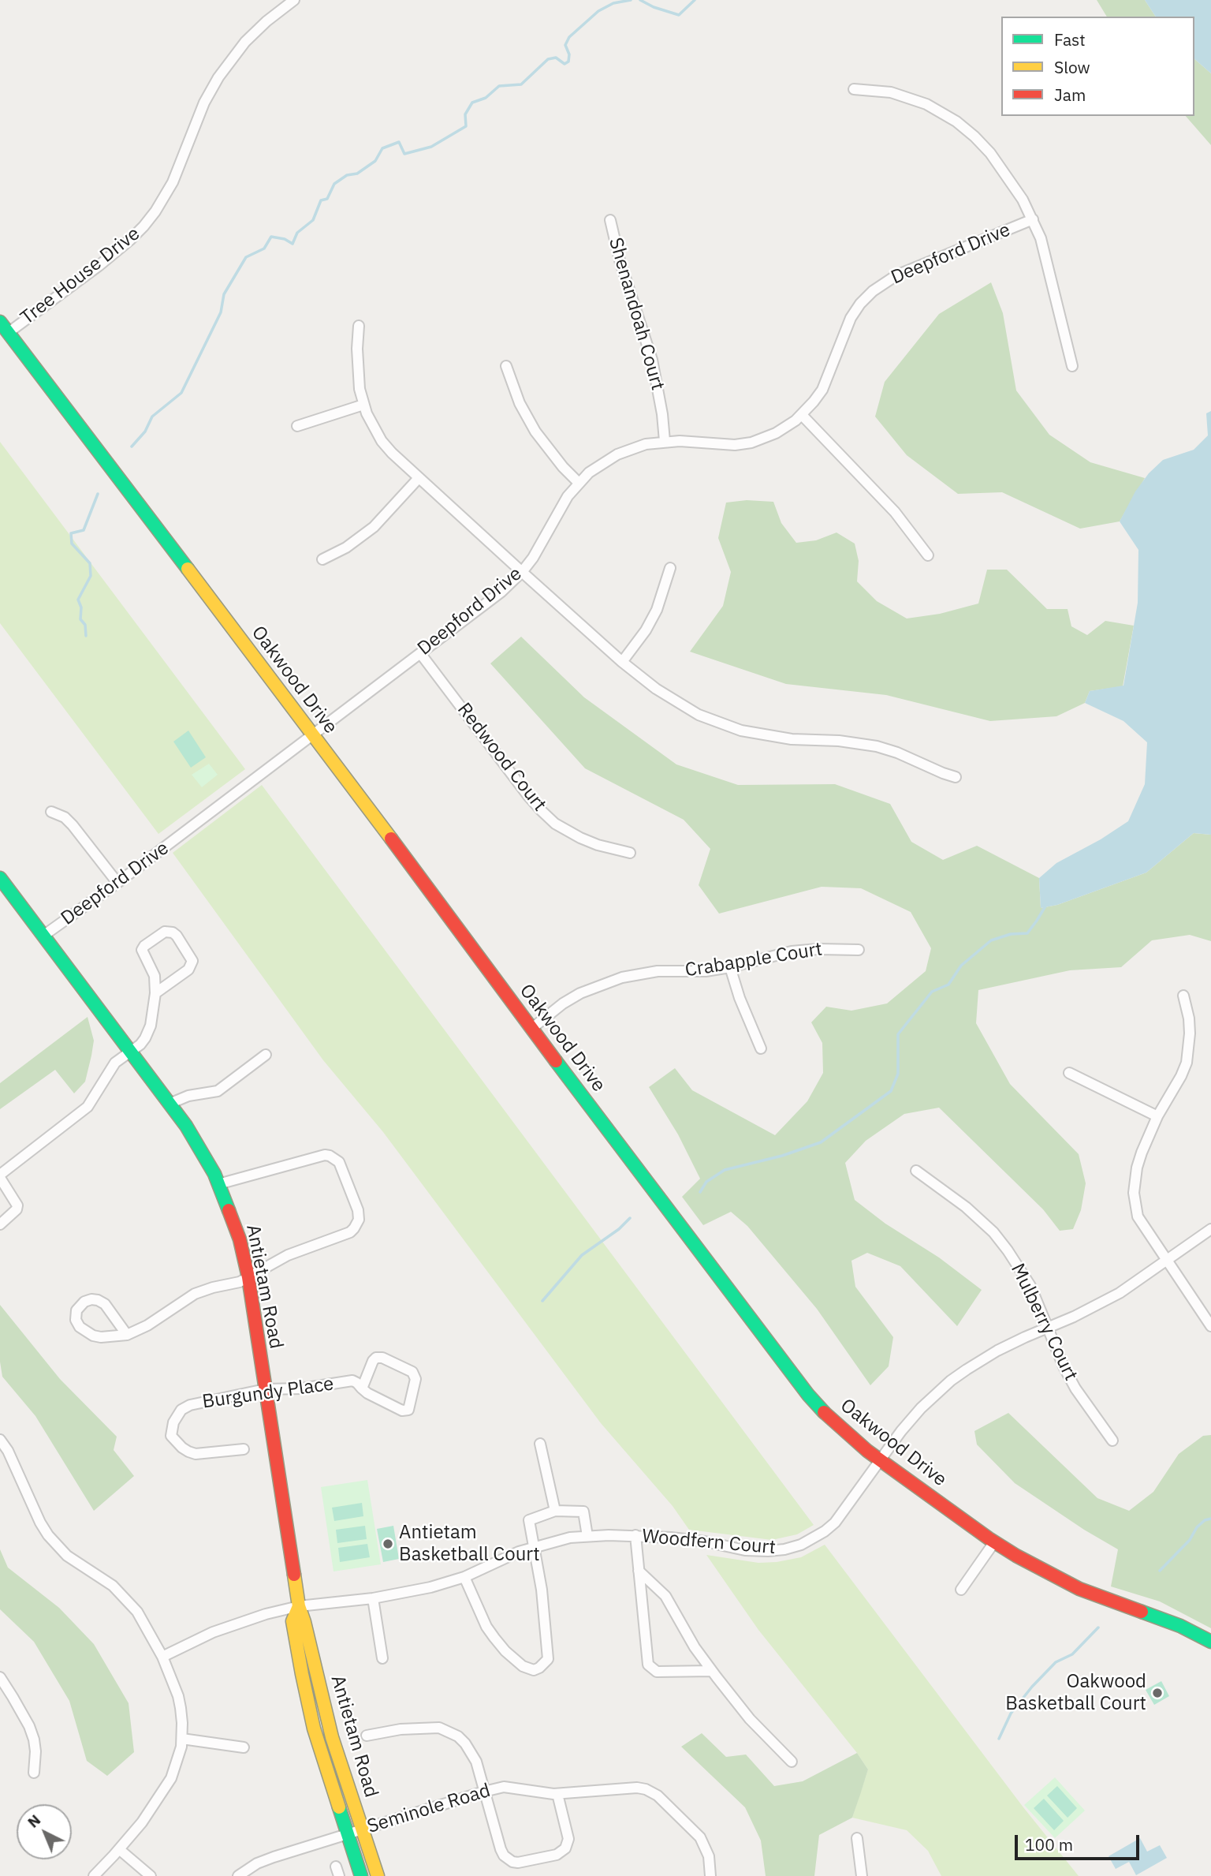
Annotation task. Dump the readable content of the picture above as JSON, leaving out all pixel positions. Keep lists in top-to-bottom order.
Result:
{
  "streets": {
    "street": [
      "Deepford Drive",
      "Tree House Drive",
      "Shenandoah Court",
      "Oakwood Drive",
      "Redwood Court",
      "Crabapple Court",
      "Antietam Road",
      "Mulberry Court",
      "Burgundy Place",
      "Woodfern Court",
      "Seminole Road"
    ]
  },
  "crossings": [
    ["Deepford Drive", "Shenandoah Court"],
    ["Deepford Drive", "Oakwood Drive"],
    ["Deepford Drive", "Redwood Court"],
    ["Deepford Drive", "Antietam Road"],
    ["Tree House Drive", "Oakwood Drive"],
    ["Oakwood Drive", "Crabapple Court"],
    ["Oakwood Drive", "Woodfern Court"],
    ["Antietam Road", "Burgundy Place"],
    ["Antietam Road", "Woodfern Court"],
    ["Antietam Road", "Seminole Road"],
    ["Mulberry Court", "Woodfern Court"]
  ],
  "places": ["Antietam Basketball Court", "Oakwood Basketball Court"],
  "legend": ["Fast", "Slow", "Jam"],
  "scale_bar": "100 m",
  "north": "top left"
}
